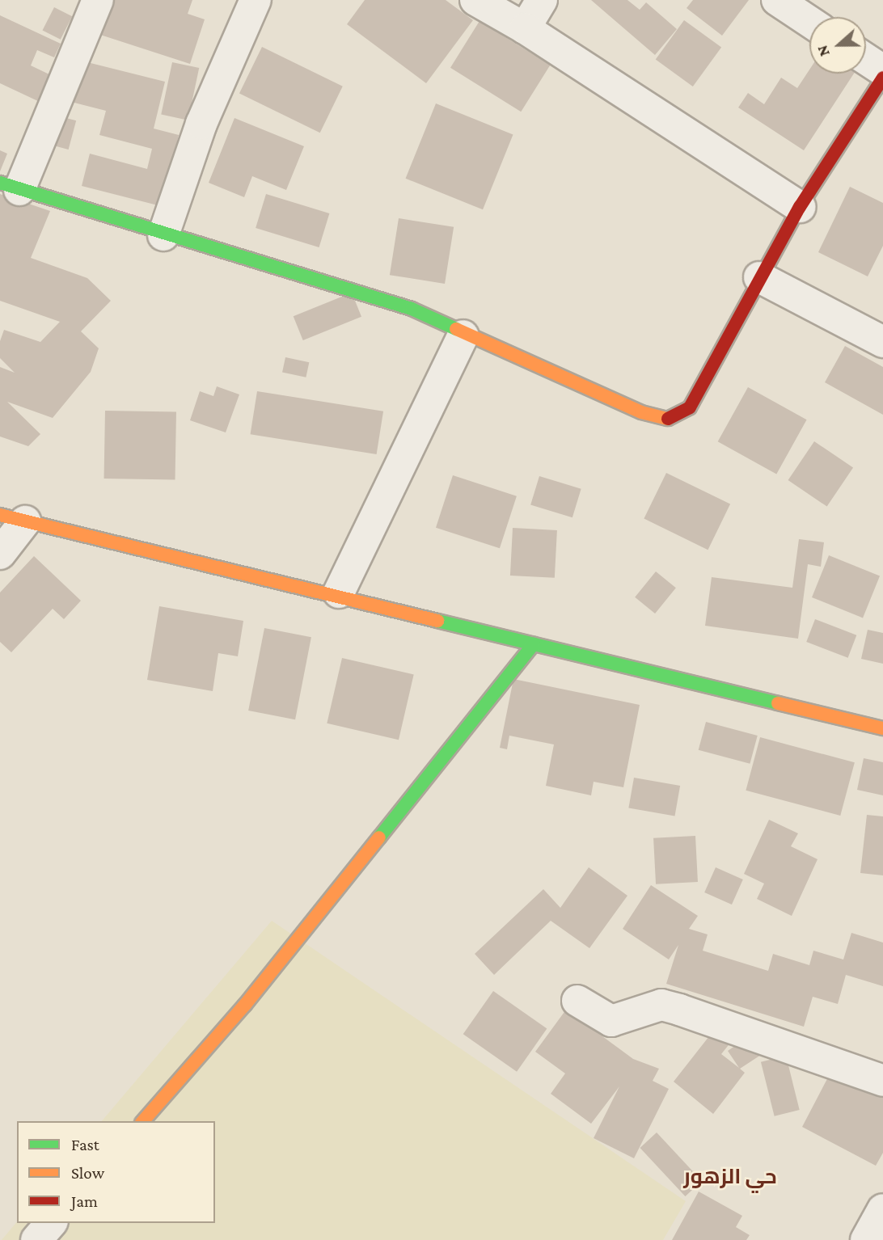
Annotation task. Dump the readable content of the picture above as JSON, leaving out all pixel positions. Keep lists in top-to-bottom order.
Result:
{
  "districts": ["حي الزهور"],
  "legend": ["Fast", "Slow", "Jam"],
  "north": "left"
}
